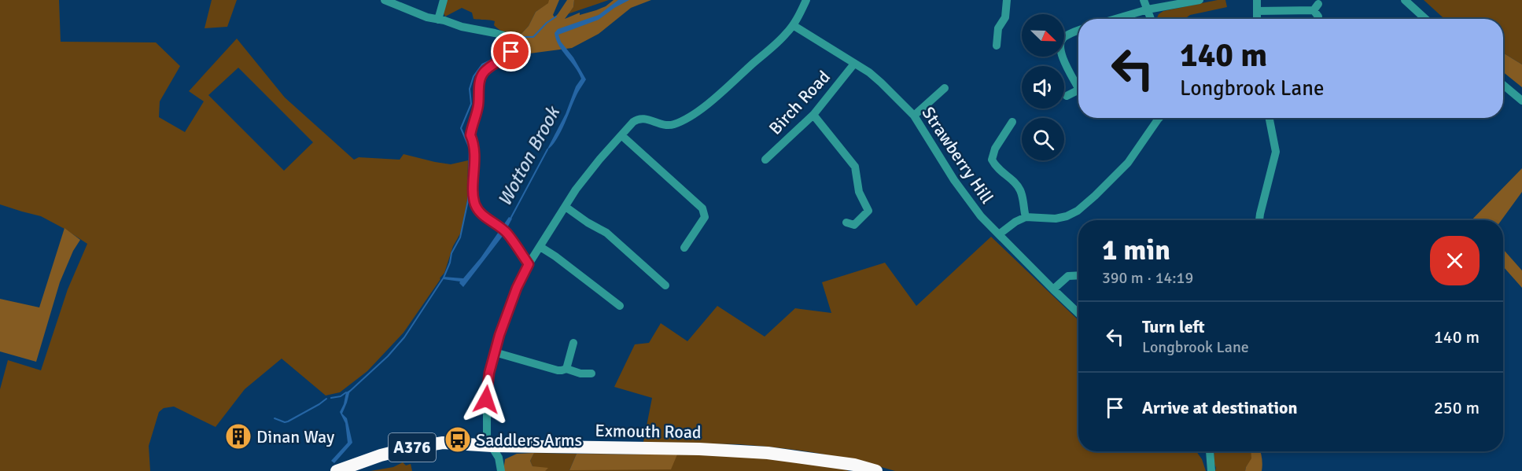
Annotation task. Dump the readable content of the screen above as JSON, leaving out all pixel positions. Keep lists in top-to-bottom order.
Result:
{
  "streets": {
    "highway": ["Exmouth Road", "A376"],
    "street": ["Birch Road", "Strawberry Hill"]
  },
  "crossings": [
    ["Birch Road", "Strawberry Hill"]
  ],
  "water": ["Wotton Brook"],
  "places": {
    "building": ["Dinan Way"],
    "bus stop": ["Saddlers Arms"]
  },
  "north": "bottom right",
  "page": {
    "turn": ["140 m", "Longbrook Lane"],
    "heading": ["1 min", "390 m · 14:19"],
    "list": [
      {
        "name": "Turn left",
        "note": "Longbrook Lane",
        "value": "140 m"
      },
      {
        "name": "Arrive at destination",
        "value": "250 m"
      }
    ]
  }
}
